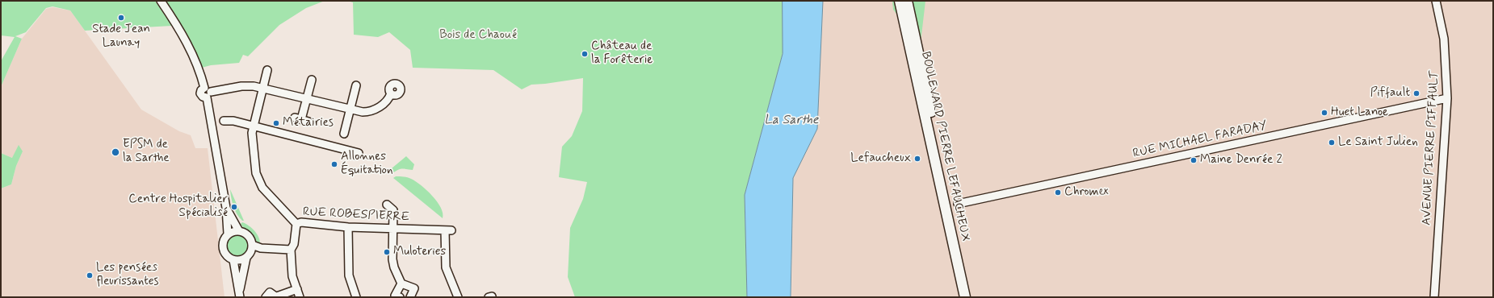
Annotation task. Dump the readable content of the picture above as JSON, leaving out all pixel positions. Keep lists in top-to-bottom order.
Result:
{
  "streets": {
    "main road": ["BOULEVARD PIERRE LEFAUCHEUX"],
    "street": ["RUE MICHAEL FARADAY", "AVENUE PIERRE PIFFAULT", "RUE ROBESPIERRE"]
  },
  "crossings": [
    ["RUE MICHAEL FARADAY", "AVENUE PIERRE PIFFAULT"]
  ],
  "water": ["La Sarthe"],
  "parks": ["Bois de Chaoué"],
  "places": [
    "Stade Jean Launay",
    "Château de la Forêterie",
    "Piffault",
    "Huet Lanoe",
    "Métairies",
    "Le Saint Julien",
    "EPSM de la Sarthe",
    "Lefaucheux",
    "Maine Denrée 2",
    "Allonnes Équitation",
    "Chromex",
    "Centre Hospitalier Spécialisé",
    "Muloteries",
    "Les pensées fleurissantes"
  ]
}
